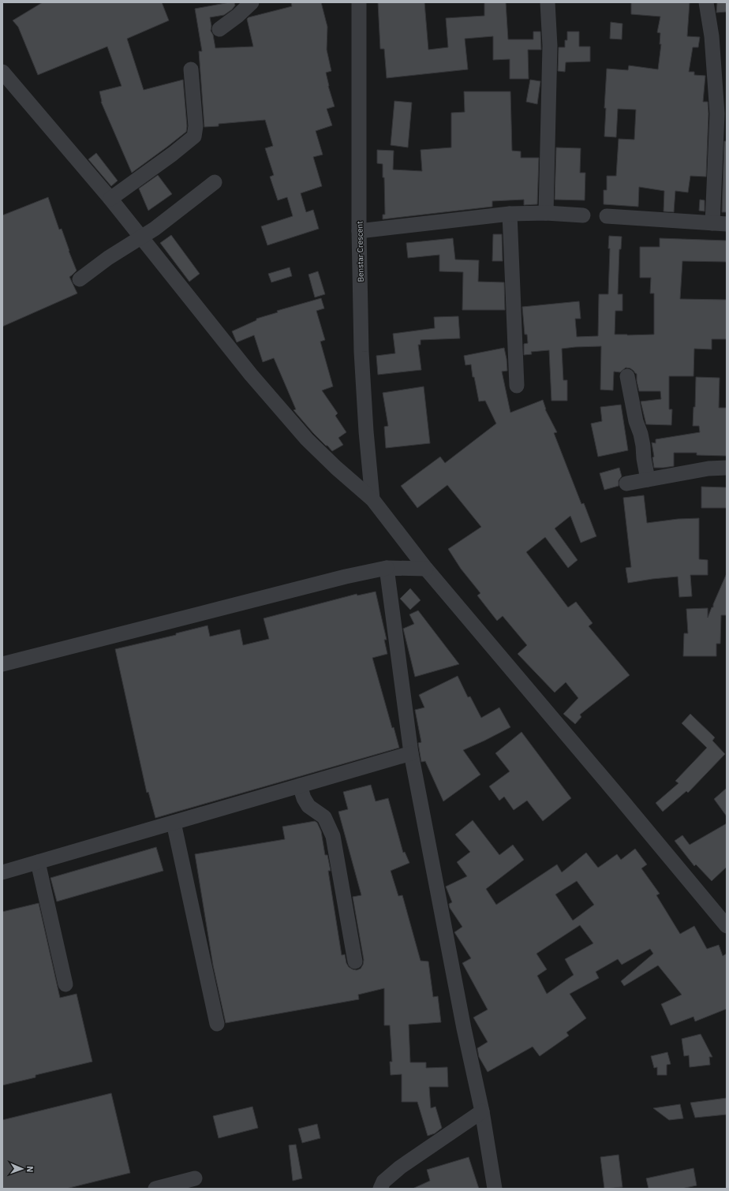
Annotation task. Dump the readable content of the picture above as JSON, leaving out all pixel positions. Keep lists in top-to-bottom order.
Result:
{
  "streets": {
    "street": ["Benstar Crescent"]
  },
  "north": "right"
}
